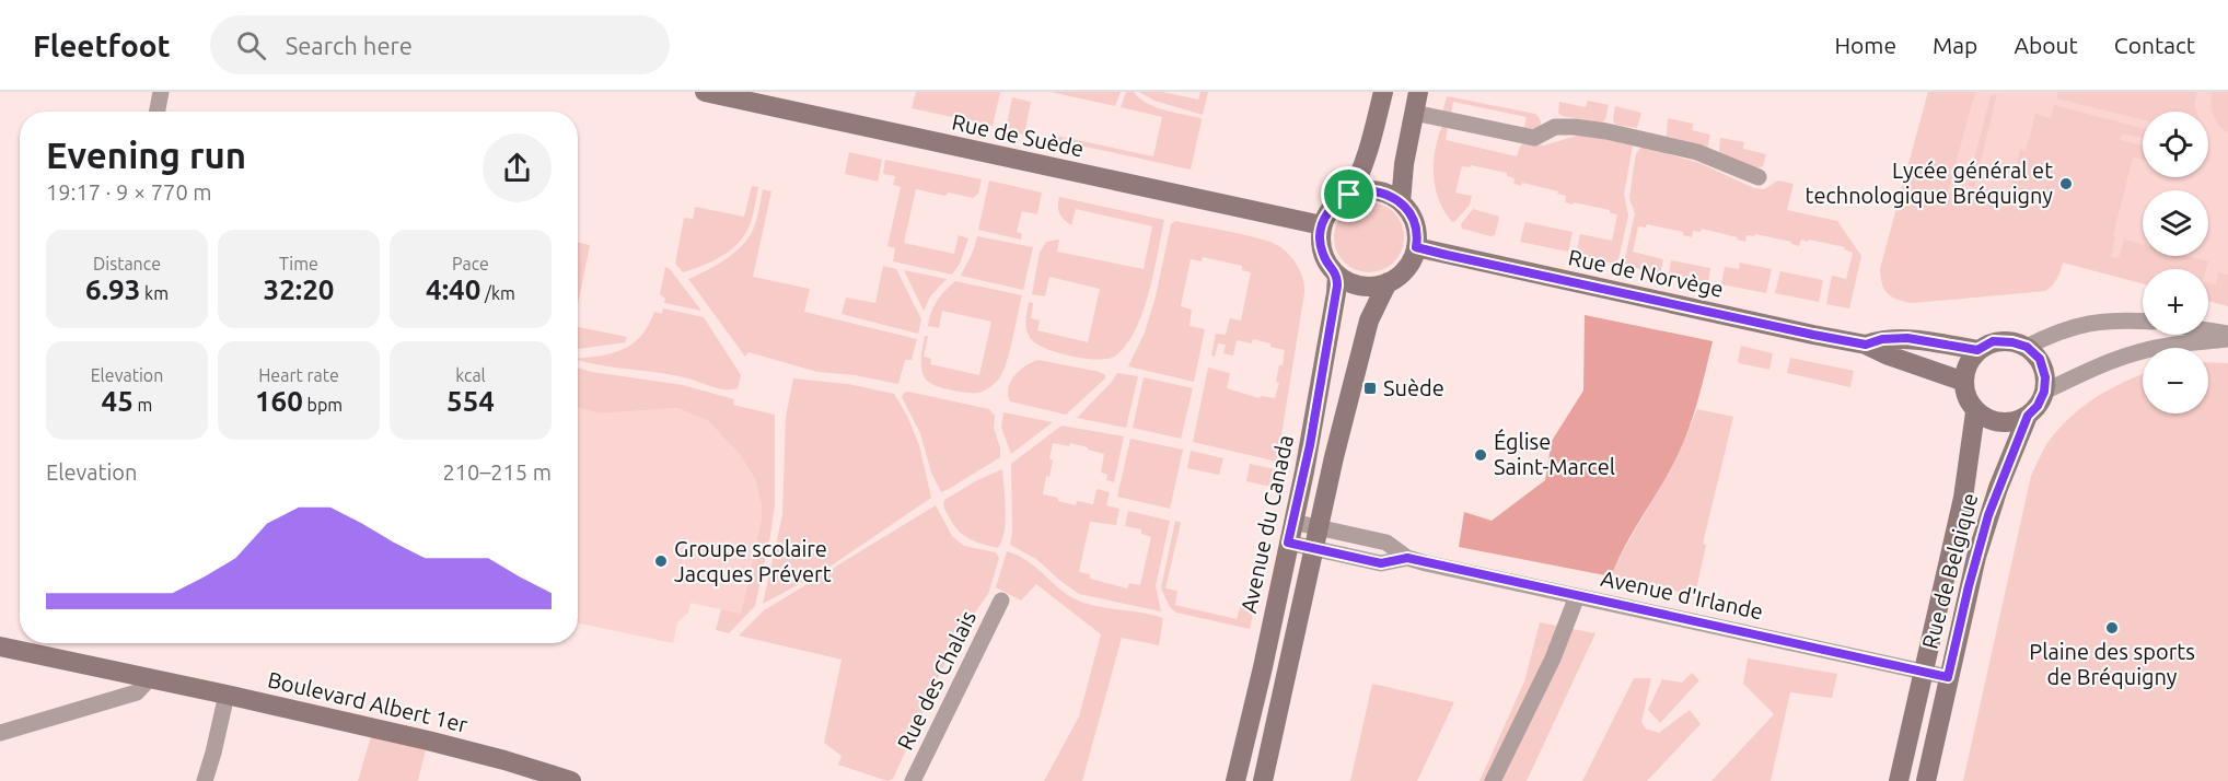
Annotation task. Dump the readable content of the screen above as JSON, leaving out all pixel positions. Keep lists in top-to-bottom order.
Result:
{
  "streets": {
    "main road": [
      "Rue de Suède",
      "Rue de Norvège",
      "Avenue du Canada",
      "Rue de Belgique",
      "Boulevard Albert 1er"
    ],
    "street": ["Avenue d'Irlande", "Rue des Chalais"]
  },
  "crossings": [
    ["Rue de Suède", "Rue de Norvège"],
    ["Rue de Suède", "Avenue du Canada"],
    ["Rue de Norvège", "Avenue du Canada"],
    ["Rue de Norvège", "Rue de Belgique"],
    ["Avenue du Canada", "Avenue d'Irlande"],
    ["Rue de Belgique", "Avenue d'Irlande"]
  ],
  "places": {
    "other": [
      "Lycée général et technologique Bréquigny",
      "Église Saint-Marcel",
      "Groupe scolaire Jacques Prévert",
      "Plaine des sports de Bréquigny"
    ],
    "transit": ["Suède"]
  },
  "page": {
    "header": "Fleetfoot",
    "search": "Search here",
    "nav": [
      "Home",
      "Map",
      "About",
      "Contact"
    ],
    "map_buttons": ["+", "−"],
    "heading": ["Evening run", "19:17 · 9 × 770 m"],
    "stats": [
      ["Distance", "6.93 km"],
      ["Time", "32:20"],
      ["Pace", "4:40 /km"],
      ["Elevation", "45 m"],
      ["Heart rate", "160 bpm"],
      ["kcal", "554"]
    ],
    "chart": ["Elevation", "210–215 m"]
  }
}
